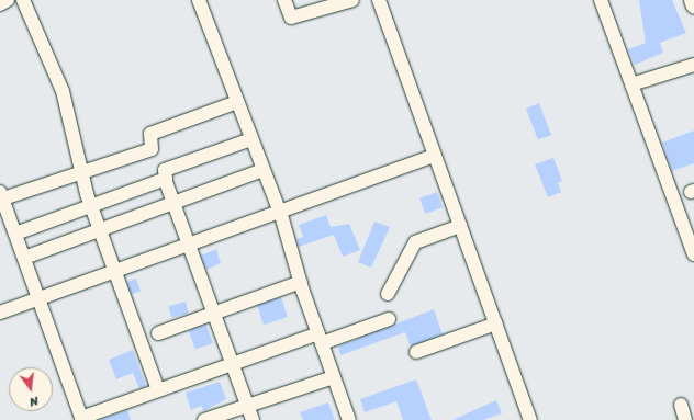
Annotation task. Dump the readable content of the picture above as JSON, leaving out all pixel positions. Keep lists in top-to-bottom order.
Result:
{
  "north": "bottom"
}
